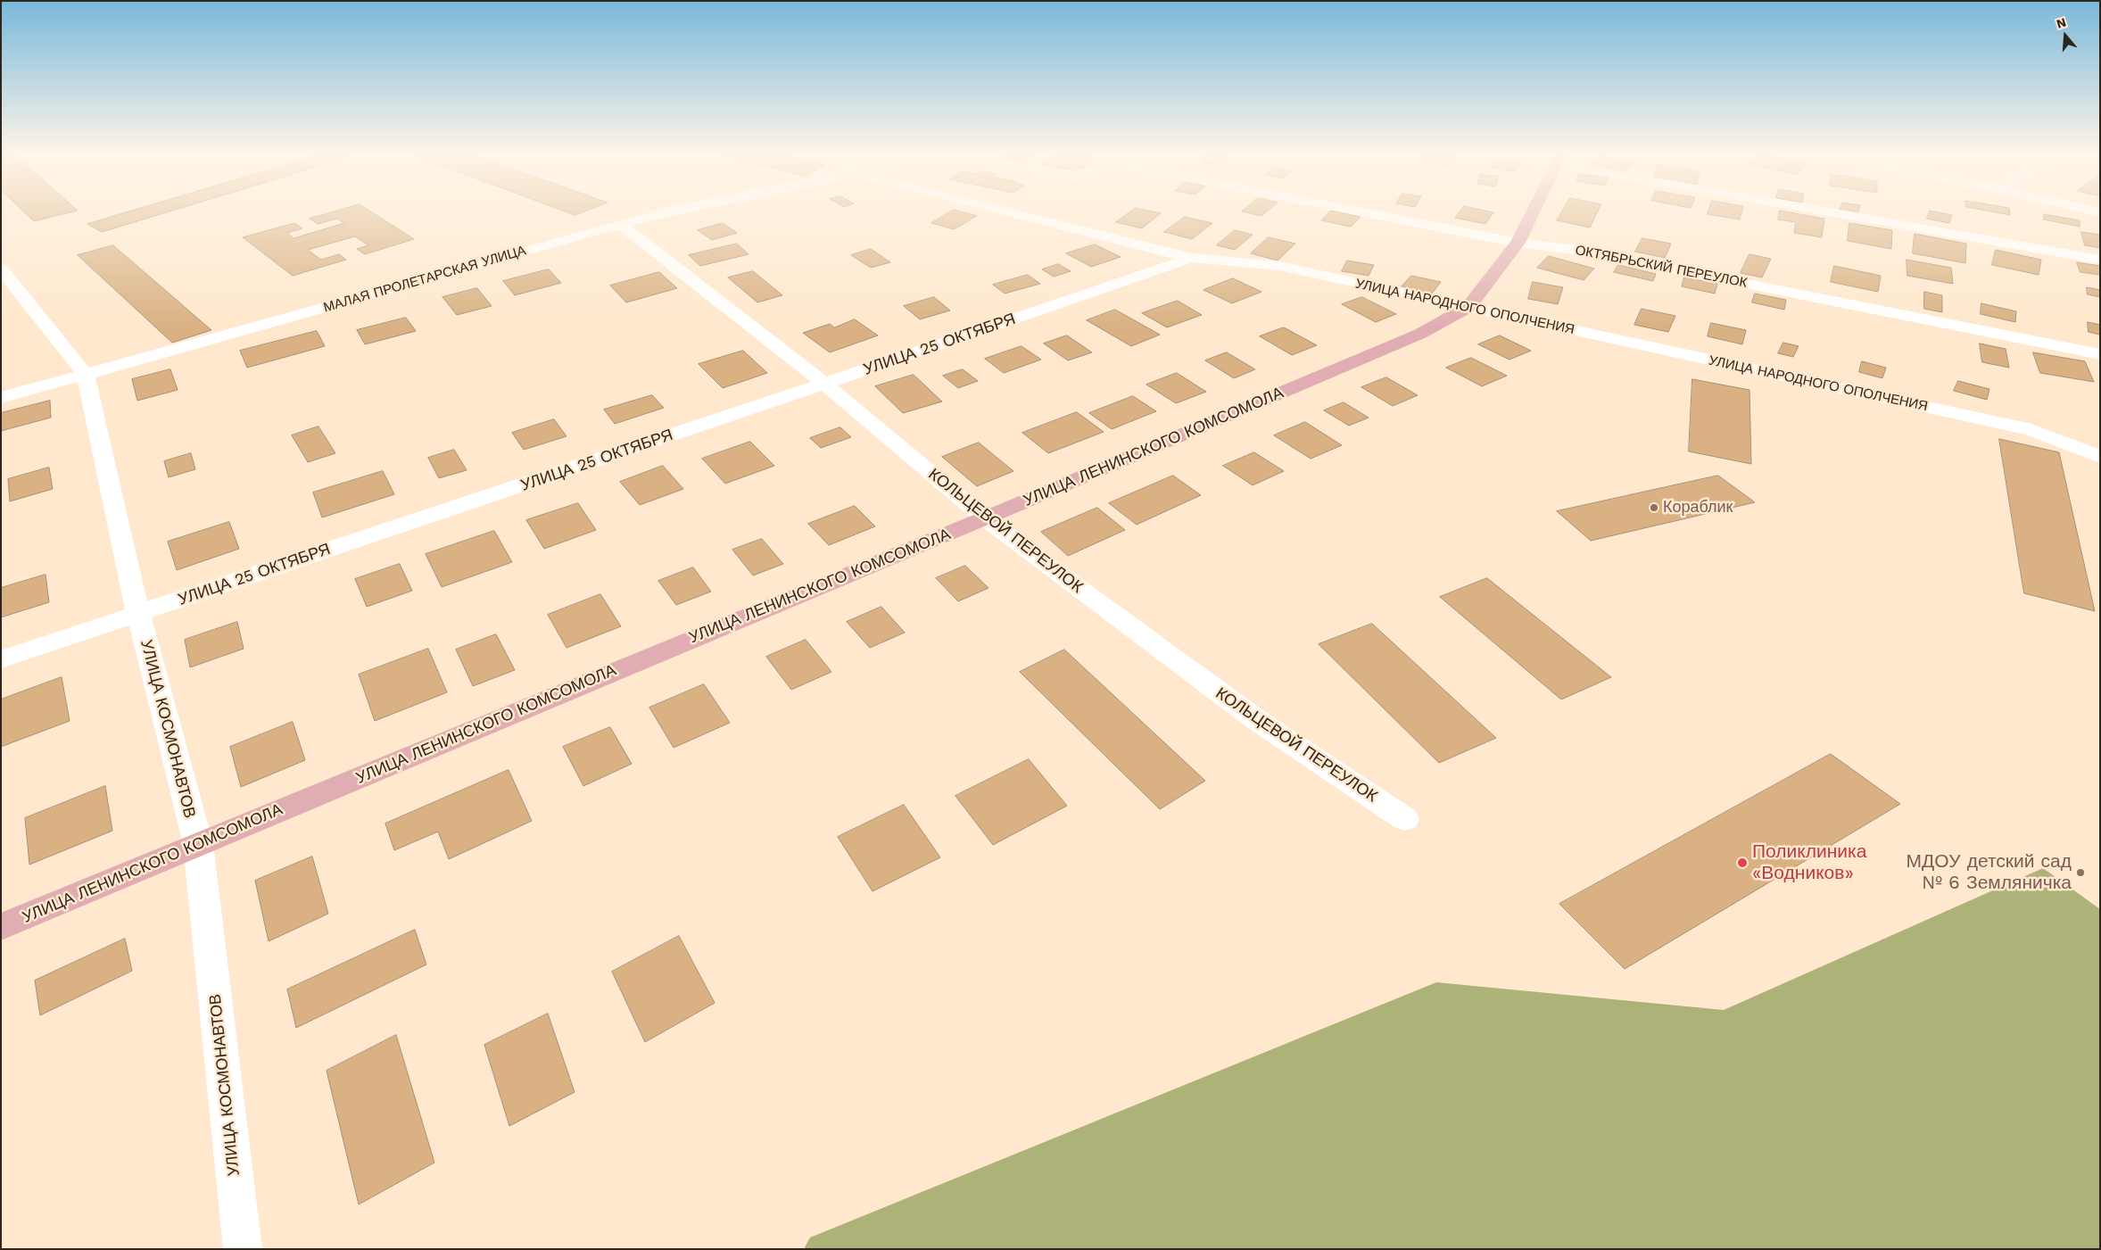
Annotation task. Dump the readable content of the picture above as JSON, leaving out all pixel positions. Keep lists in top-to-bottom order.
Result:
{
  "streets": {
    "main road": ["УЛИЦА ЛЕНИНСКОГО КОМСОМОЛА"],
    "street": [
      "ОКТЯБРЬСКИЙ ПЕРЕУЛОК",
      "МАЛАЯ ПРОЛЕТАРСКАЯ УЛИЦА",
      "УЛИЦА НАРОДНОГО ОПОЛЧЕНИЯ",
      "УЛИЦА 25 ОКТЯБРЯ",
      "КОЛЬЦЕВОЙ ПЕРЕУЛОК",
      "УЛИЦА КОСМОНАВТОВ"
    ]
  },
  "crossings": [
    ["ОКТЯБРЬСКИЙ ПЕРЕУЛОК", "УЛИЦА ЛЕНИНСКОГО КОМСОМОЛА"],
    ["МАЛАЯ ПРОЛЕТАРСКАЯ УЛИЦА", "КОЛЬЦЕВОЙ ПЕРЕУЛОК"],
    ["МАЛАЯ ПРОЛЕТАРСКАЯ УЛИЦА", "УЛИЦА КОСМОНАВТОВ"],
    ["УЛИЦА НАРОДНОГО ОПОЛЧЕНИЯ", "УЛИЦА 25 ОКТЯБРЯ"],
    ["УЛИЦА НАРОДНОГО ОПОЛЧЕНИЯ", "УЛИЦА ЛЕНИНСКОГО КОМСОМОЛА"],
    ["УЛИЦА 25 ОКТЯБРЯ", "КОЛЬЦЕВОЙ ПЕРЕУЛОК"],
    ["УЛИЦА 25 ОКТЯБРЯ", "УЛИЦА КОСМОНАВТОВ"],
    ["УЛИЦА ЛЕНИНСКОГО КОМСОМОЛА", "КОЛЬЦЕВОЙ ПЕРЕУЛОК"],
    ["УЛИЦА ЛЕНИНСКОГО КОМСОМОЛА", "УЛИЦА КОСМОНАВТОВ"]
  ],
  "places": ["Кораблик", "Поликлиника «Водников»", "МДОУ детский сад № 6 Земляничка"],
  "north": "top"
}
